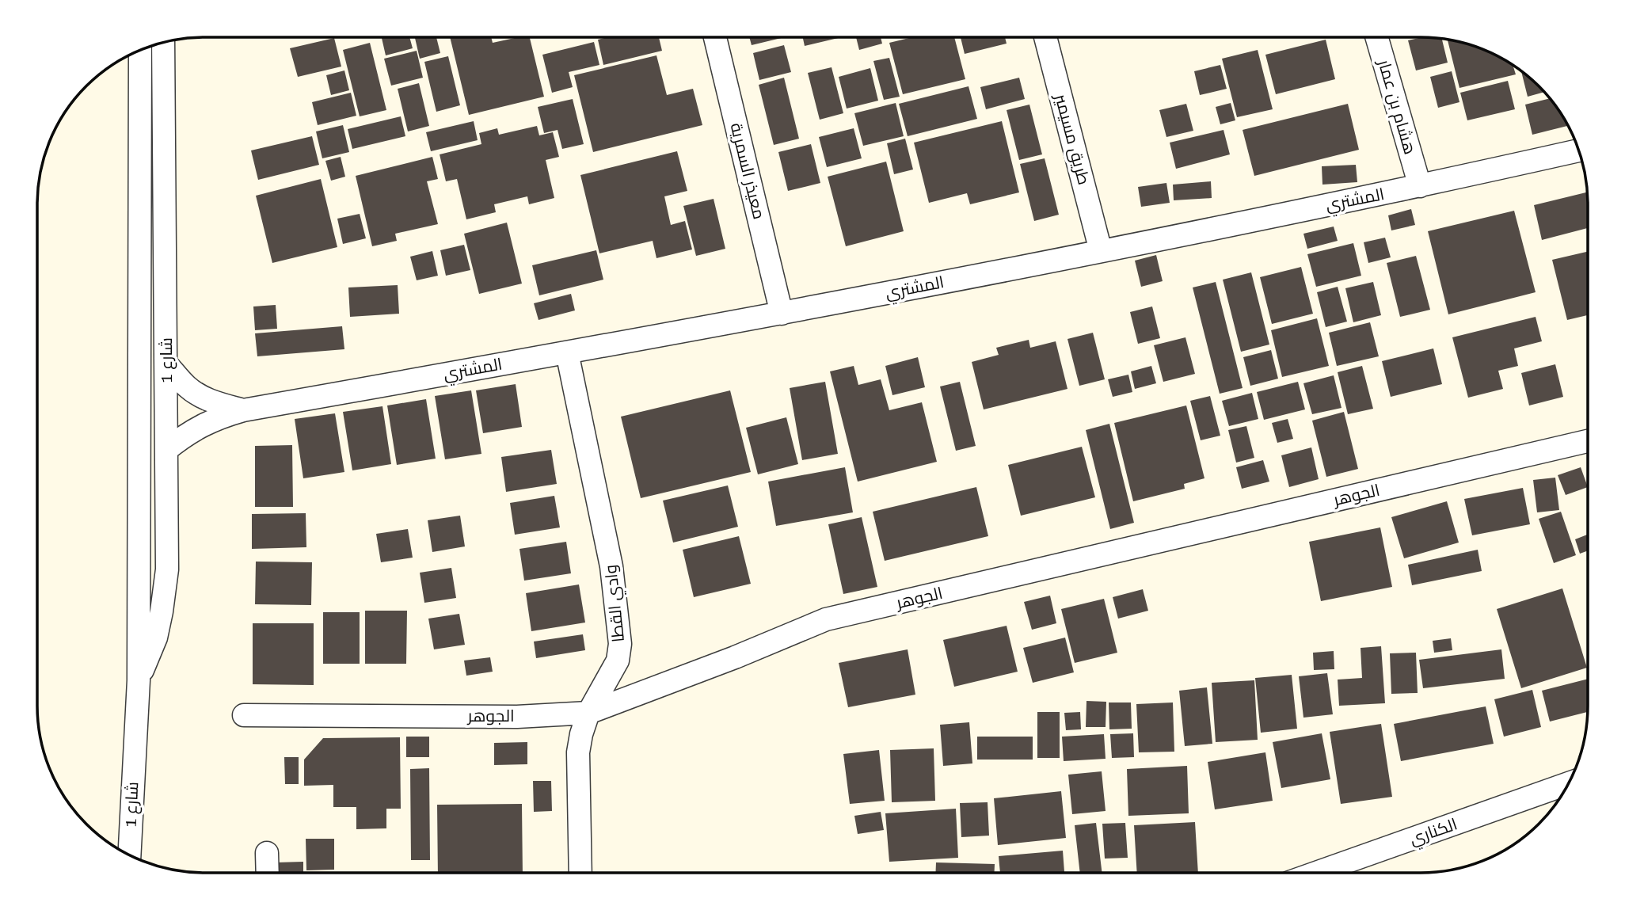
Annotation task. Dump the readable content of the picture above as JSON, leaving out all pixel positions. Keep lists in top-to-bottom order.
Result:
{
  "streets": {
    "street": [
      "هشام بن عمار",
      "طريق مسيمير",
      "معيذر السمرية",
      "المشتري",
      "شارع 1",
      "الجوهر",
      "وادي القطا",
      "الكناري"
    ]
  },
  "crossings": [
    ["هشام بن عمار", "المشتري"],
    ["طريق مسيمير", "المشتري"],
    ["معيذر السمرية", "المشتري"],
    ["المشتري", "شارع 1"],
    ["المشتري", "وادي القطا"],
    ["الجوهر", "وادي القطا"]
  ]
}
